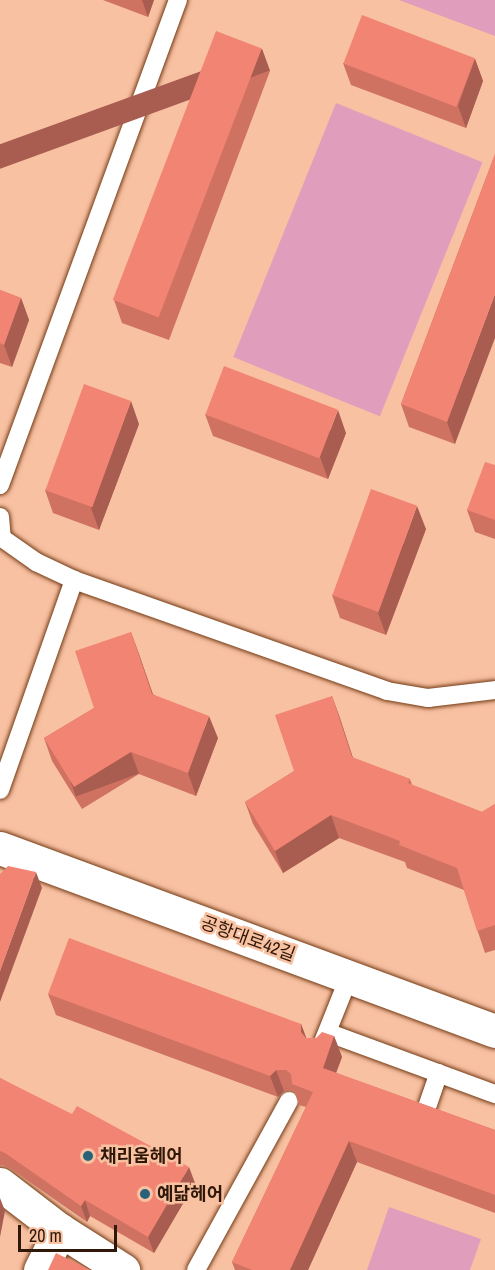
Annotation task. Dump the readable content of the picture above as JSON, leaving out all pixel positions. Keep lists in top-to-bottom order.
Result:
{
  "streets": {
    "street": ["공항대로42길"]
  },
  "places": ["채리움헤어", "예닮헤어"],
  "scale_bar": "20 m"
}
